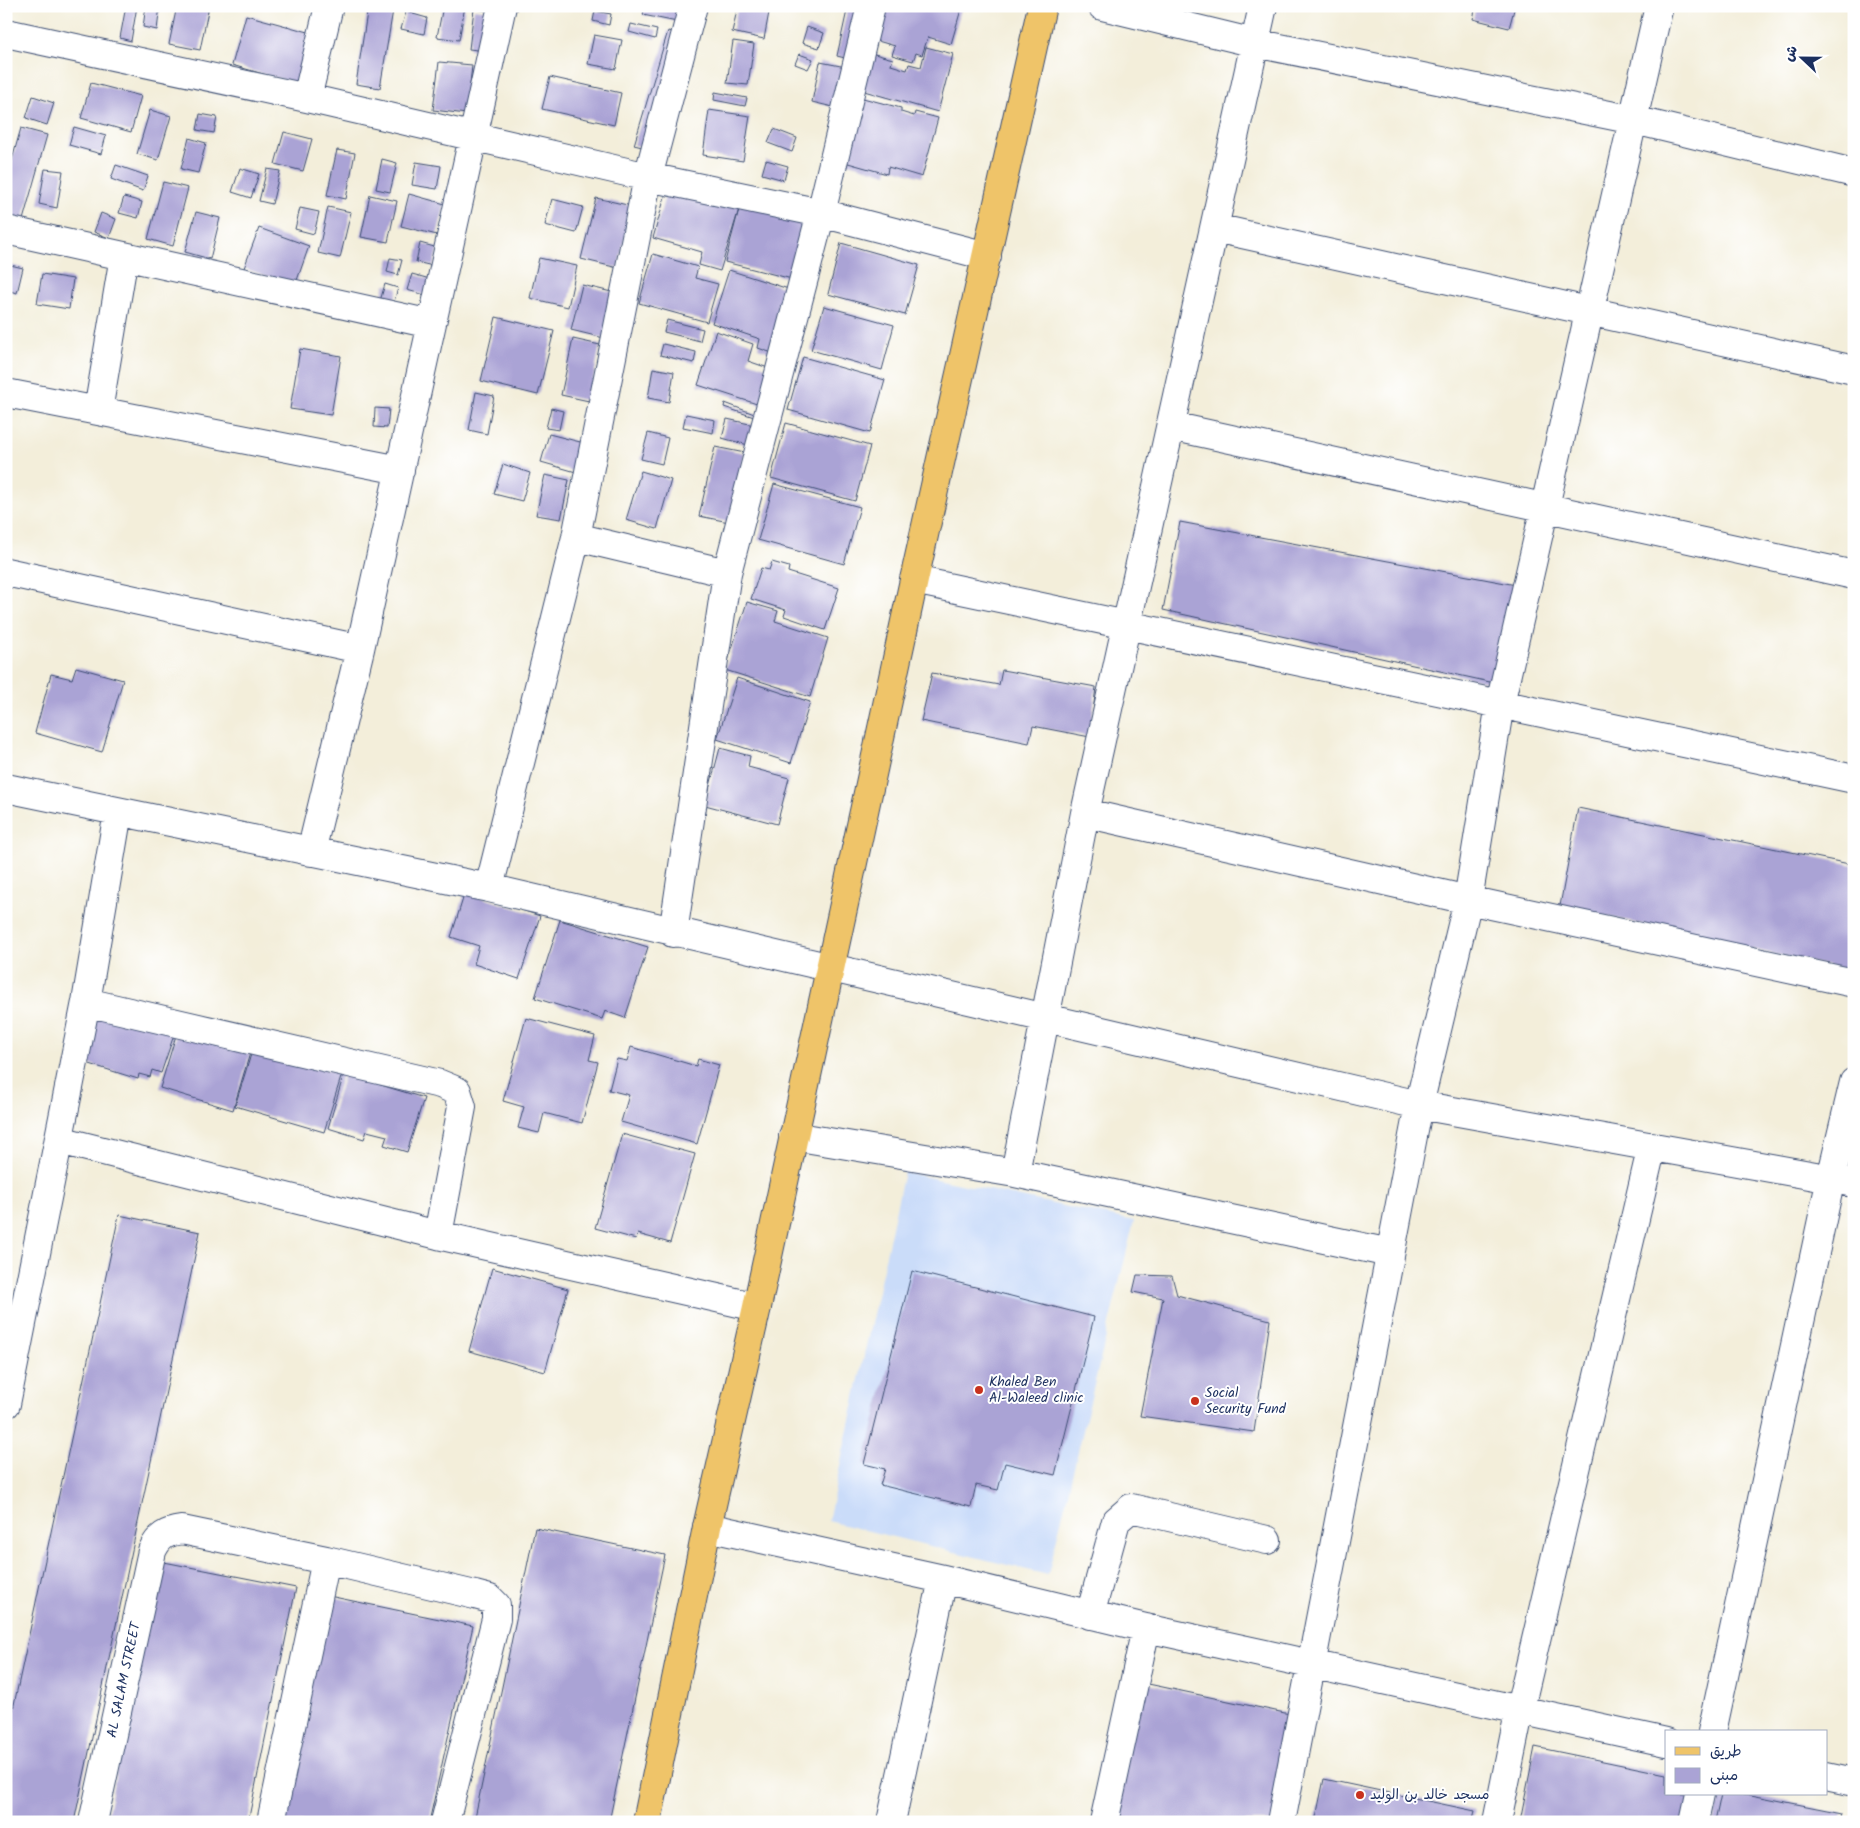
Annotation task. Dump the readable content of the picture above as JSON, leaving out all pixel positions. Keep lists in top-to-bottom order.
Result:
{
  "streets": {
    "street": ["AL SALAM STREET"]
  },
  "places": ["Khaled Ben Al-Waleed clinic", "Social Security Fund", "مسجد خالد بن الوليد"],
  "legend": ["طريق", "مبنى"],
  "north": "left"
}
